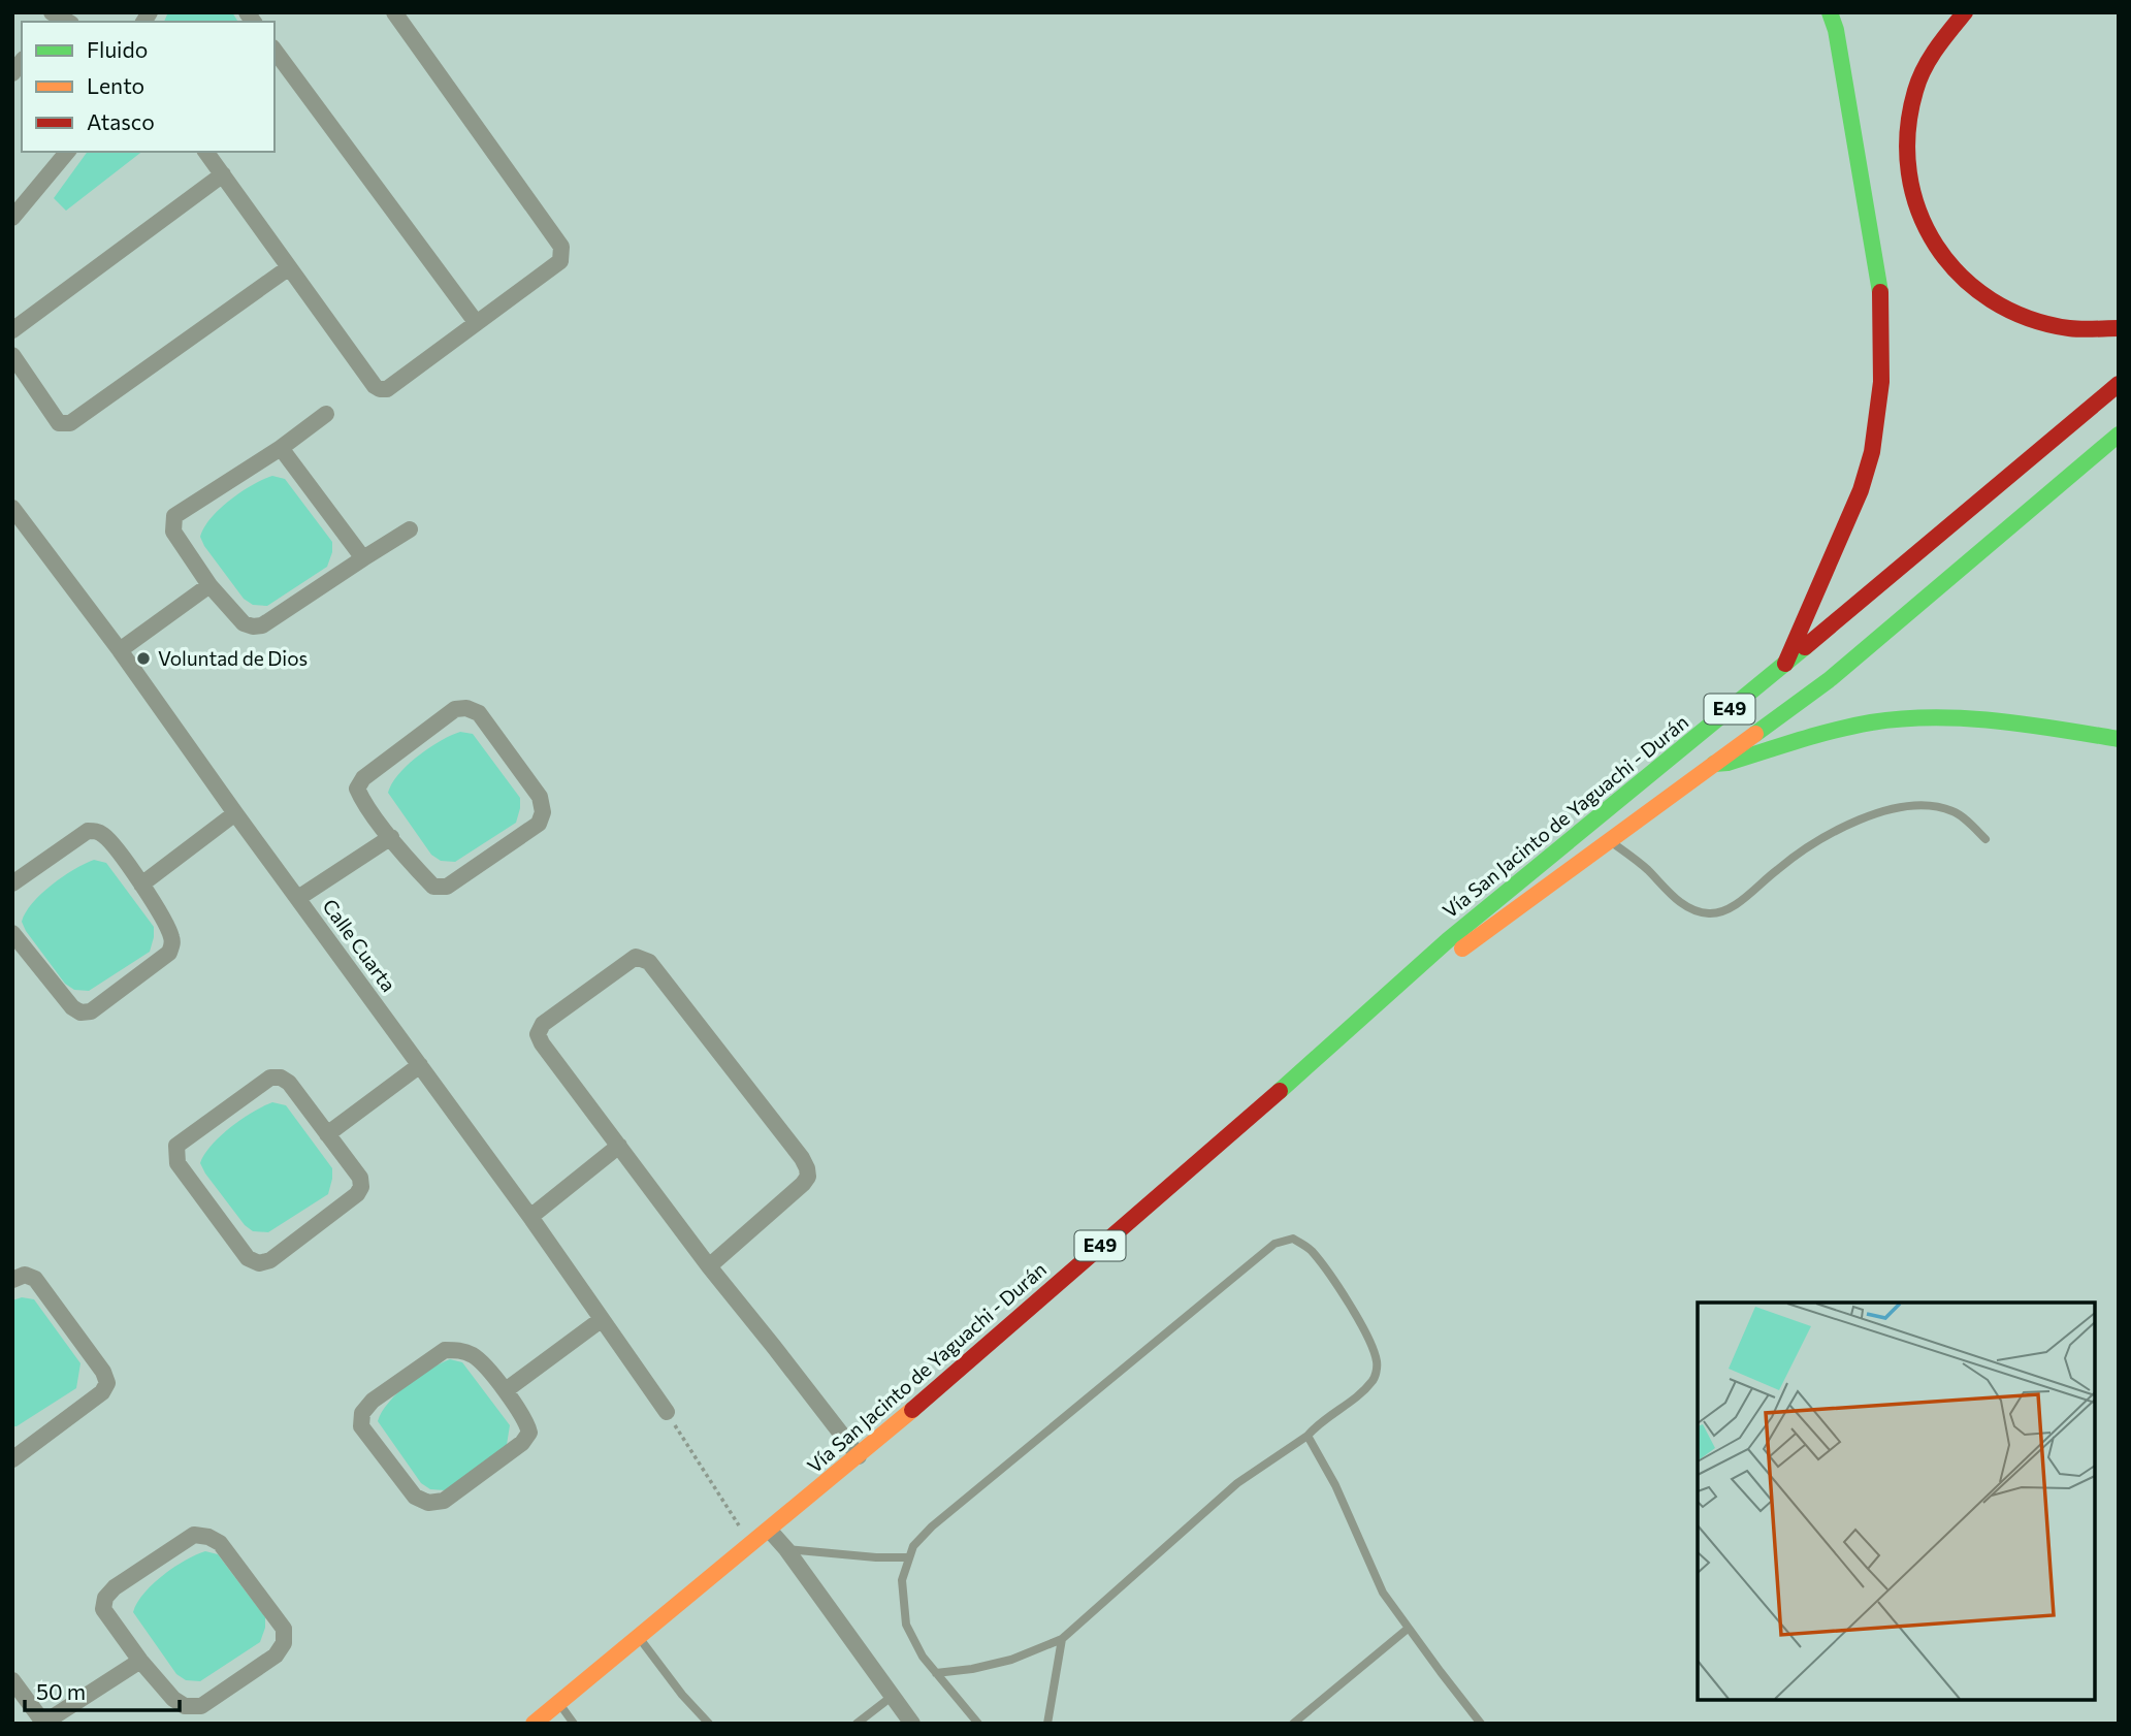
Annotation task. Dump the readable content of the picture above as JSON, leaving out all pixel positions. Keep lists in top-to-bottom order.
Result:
{
  "streets": {
    "main road": ["E49", "Vía San Jacinto de Yaguachi - Durán"],
    "street": ["Calle Cuarta"]
  },
  "places": ["Voluntad de Dios"],
  "legend": ["Fluido", "Lento", "Atasco"],
  "scale_bar": "50 m"
}
